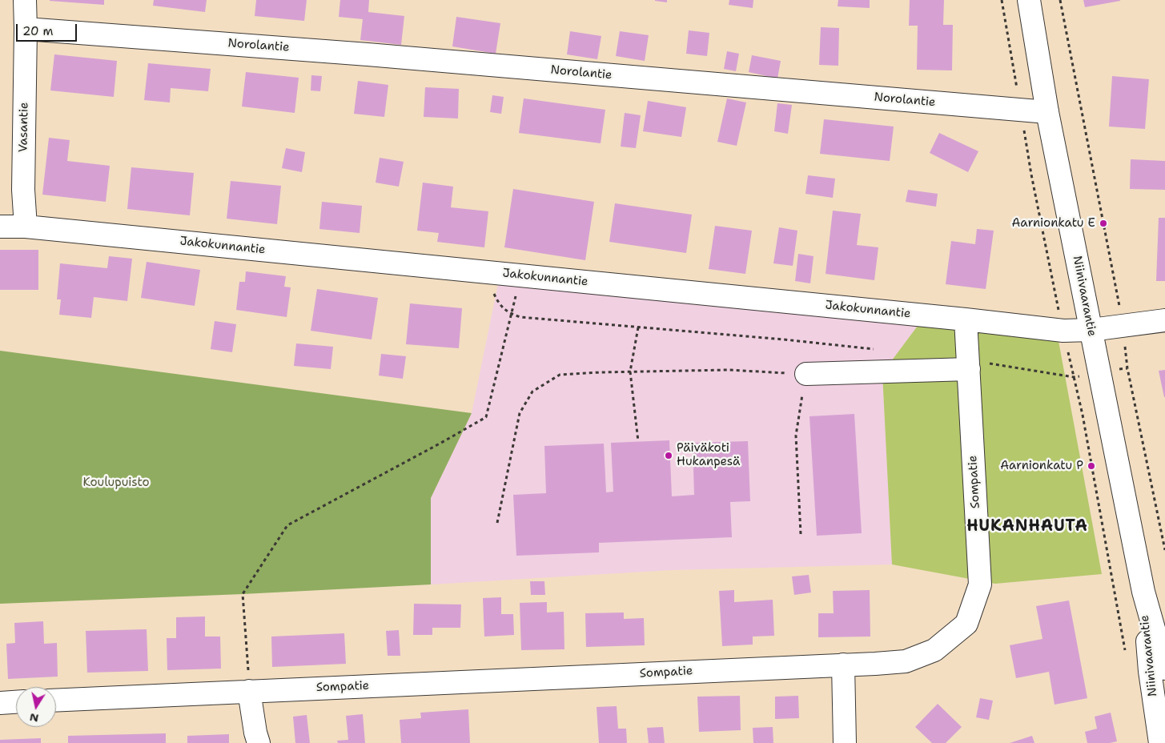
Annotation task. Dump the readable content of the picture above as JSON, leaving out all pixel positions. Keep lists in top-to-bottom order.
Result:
{
  "streets": {
    "street": [
      "Norolantie",
      "Vasantie",
      "Jakokunnantie",
      "Niinivaarantie",
      "Sompatie"
    ]
  },
  "crossings": [
    ["Norolantie", "Vasantie"],
    ["Norolantie", "Niinivaarantie"],
    ["Vasantie", "Jakokunnantie"],
    ["Jakokunnantie", "Niinivaarantie"],
    ["Jakokunnantie", "Sompatie"]
  ],
  "districts": ["HUKANHAUTA"],
  "parks": ["Koulupuisto"],
  "places": ["Aarnionkatu E", "Päiväkoti Hukanpesä", "Aarnionkatu P"],
  "scale_bar": "20 m",
  "north": "bottom"
}
